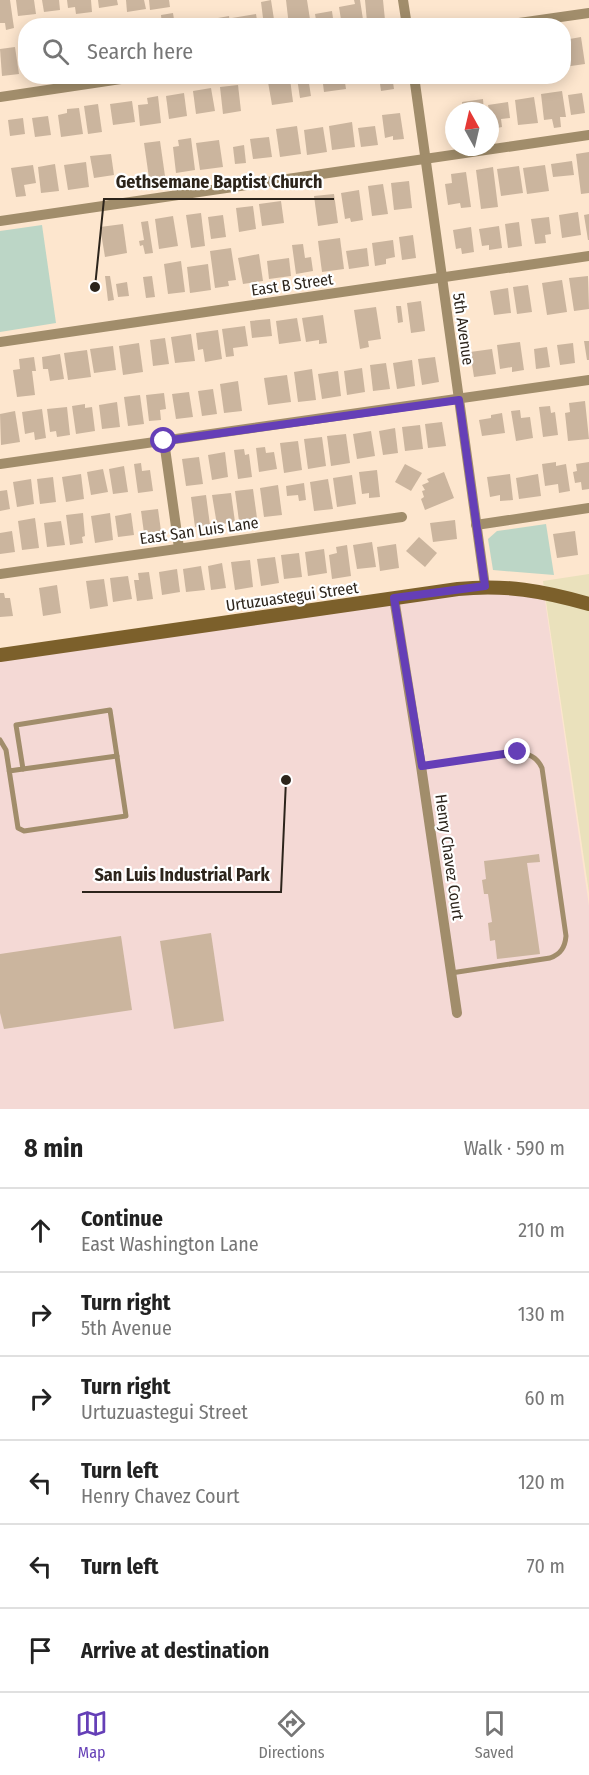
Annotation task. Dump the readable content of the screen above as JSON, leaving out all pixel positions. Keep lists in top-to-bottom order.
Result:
{
  "streets": {
    "main road": ["Urtuzuastegui Street"],
    "street": [
      "East B Street",
      "5th Avenue",
      "East San Luis Lane",
      "Henry Chavez Court"
    ]
  },
  "crossings": [
    ["East B Street", "5th Avenue"],
    ["5th Avenue", "Urtuzuastegui Street"],
    ["Urtuzuastegui Street", "Henry Chavez Court"]
  ],
  "places": ["Gethsemane Baptist Church", "San Luis Industrial Park"],
  "north": "top",
  "page": {
    "search": "Search here",
    "heading": ["8 min", "Walk · 590 m"],
    "list": [
      ["Continue", "East Washington Lane", "210 m"],
      ["Turn right", "5th Avenue", "130 m"],
      ["Turn right", "Urtuzuastegui Street", "60 m"],
      ["Turn left", "Henry Chavez Court", "120 m"],
      ["Turn left", "70 m"],
      "Arrive at destination"
    ],
    "nav": ["Map", "Directions", "Saved"]
  }
}
